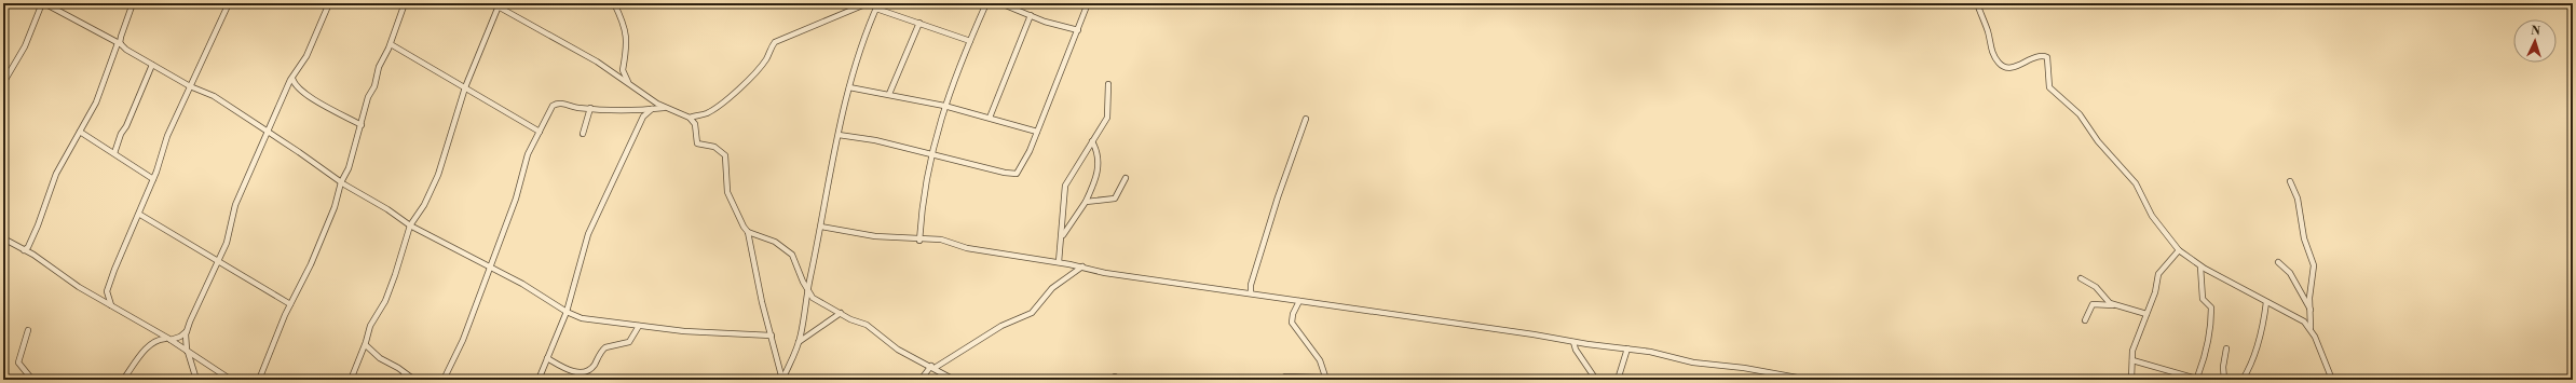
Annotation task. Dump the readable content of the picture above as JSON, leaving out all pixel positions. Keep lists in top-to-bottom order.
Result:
{
  "north": "top"
}
